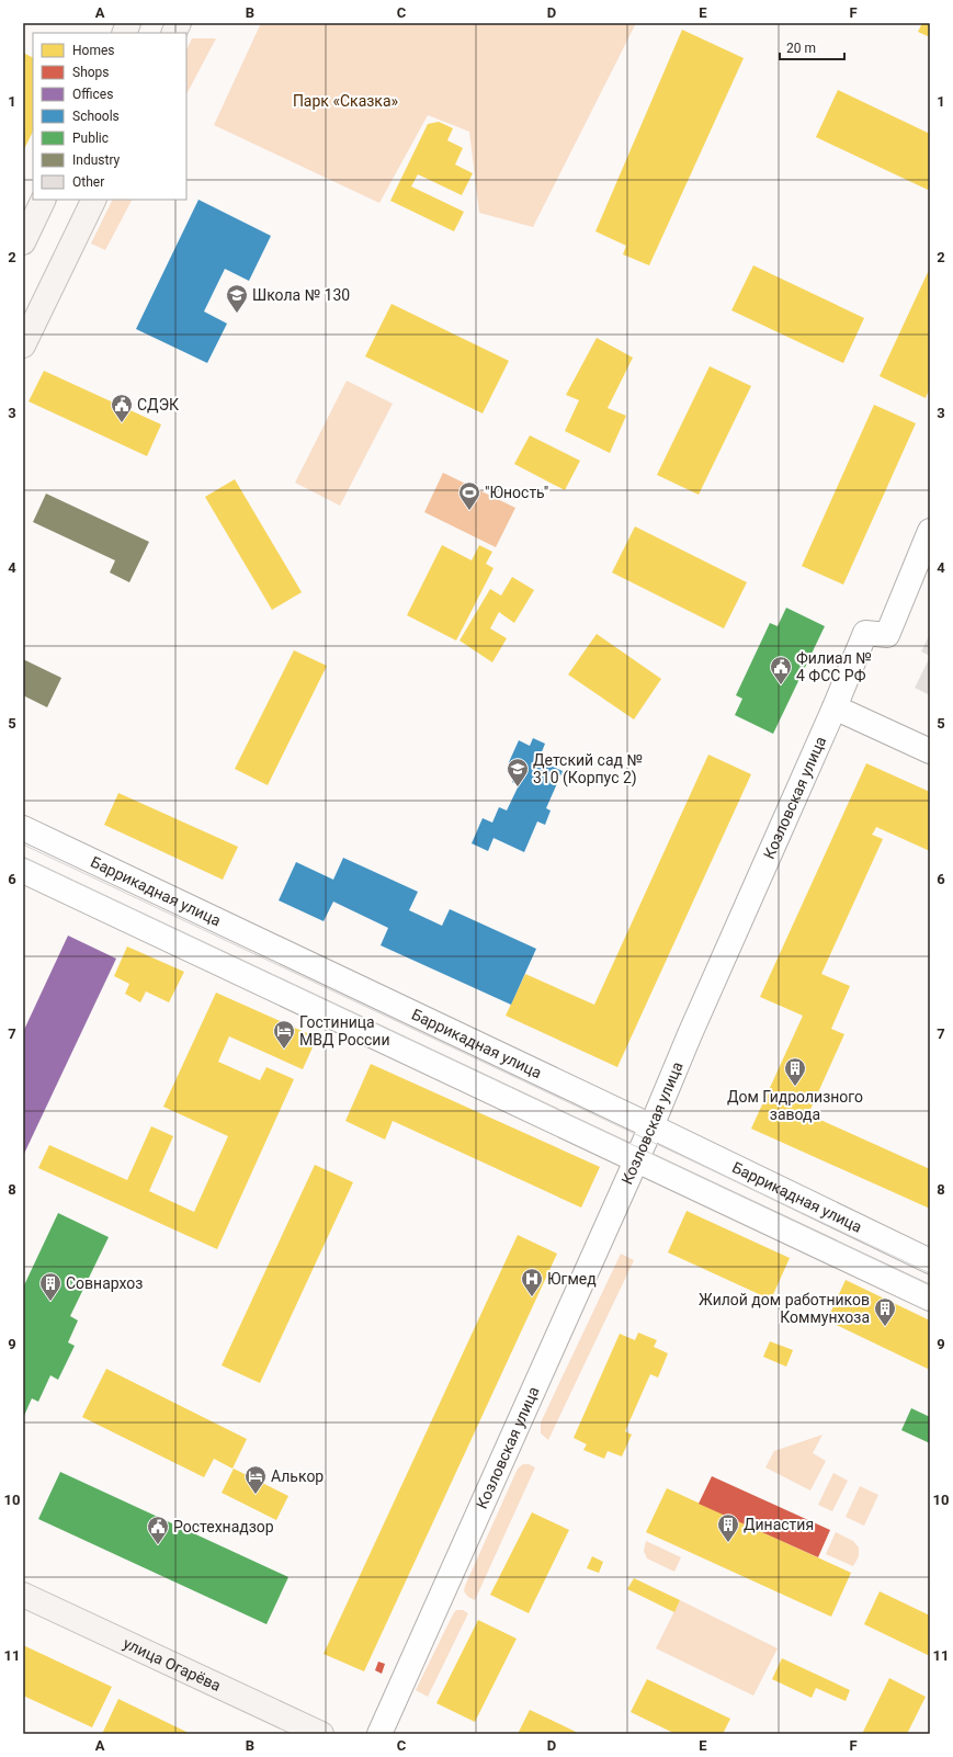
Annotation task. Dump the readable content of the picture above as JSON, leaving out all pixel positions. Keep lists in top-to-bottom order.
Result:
{
  "streets": {
    "main road": ["улица Огарёва"],
    "street": ["Козловская улица", "Баррикадная улица"]
  },
  "crossings": [
    ["Козловская улица", "Баррикадная улица"]
  ],
  "parks": ["Парк «Сказка»"],
  "places": {
    "school or university": ["Школа № 130", "Детский сад № 310 (Корпус 2)"],
    "public building": ["СДЭК", "Филиал № 4 ФСС РФ", "Ростехнадзор"],
    "sports": ["\"Юность\""],
    "hotel": ["Гостиница МВД России", "Алькор"],
    "building": [
      "Дом Гидролизного завода",
      "Совнархоз",
      "Жилой дом работников Коммунхоза",
      "Династия"
    ],
    "hospital": ["Югмед"]
  },
  "legend": [
    "Homes",
    "Shops",
    "Offices",
    "Schools",
    "Public",
    "Industry",
    "Other"
  ],
  "scale_bar": "20 m",
  "grid": {
    "columns": [
      "A",
      "B",
      "C",
      "D",
      "E",
      "F"
    ],
    "rows": [
      "1",
      "2",
      "3",
      "4",
      "5",
      "6",
      "7",
      "8",
      "9",
      "10",
      "11"
    ]
  }
}
